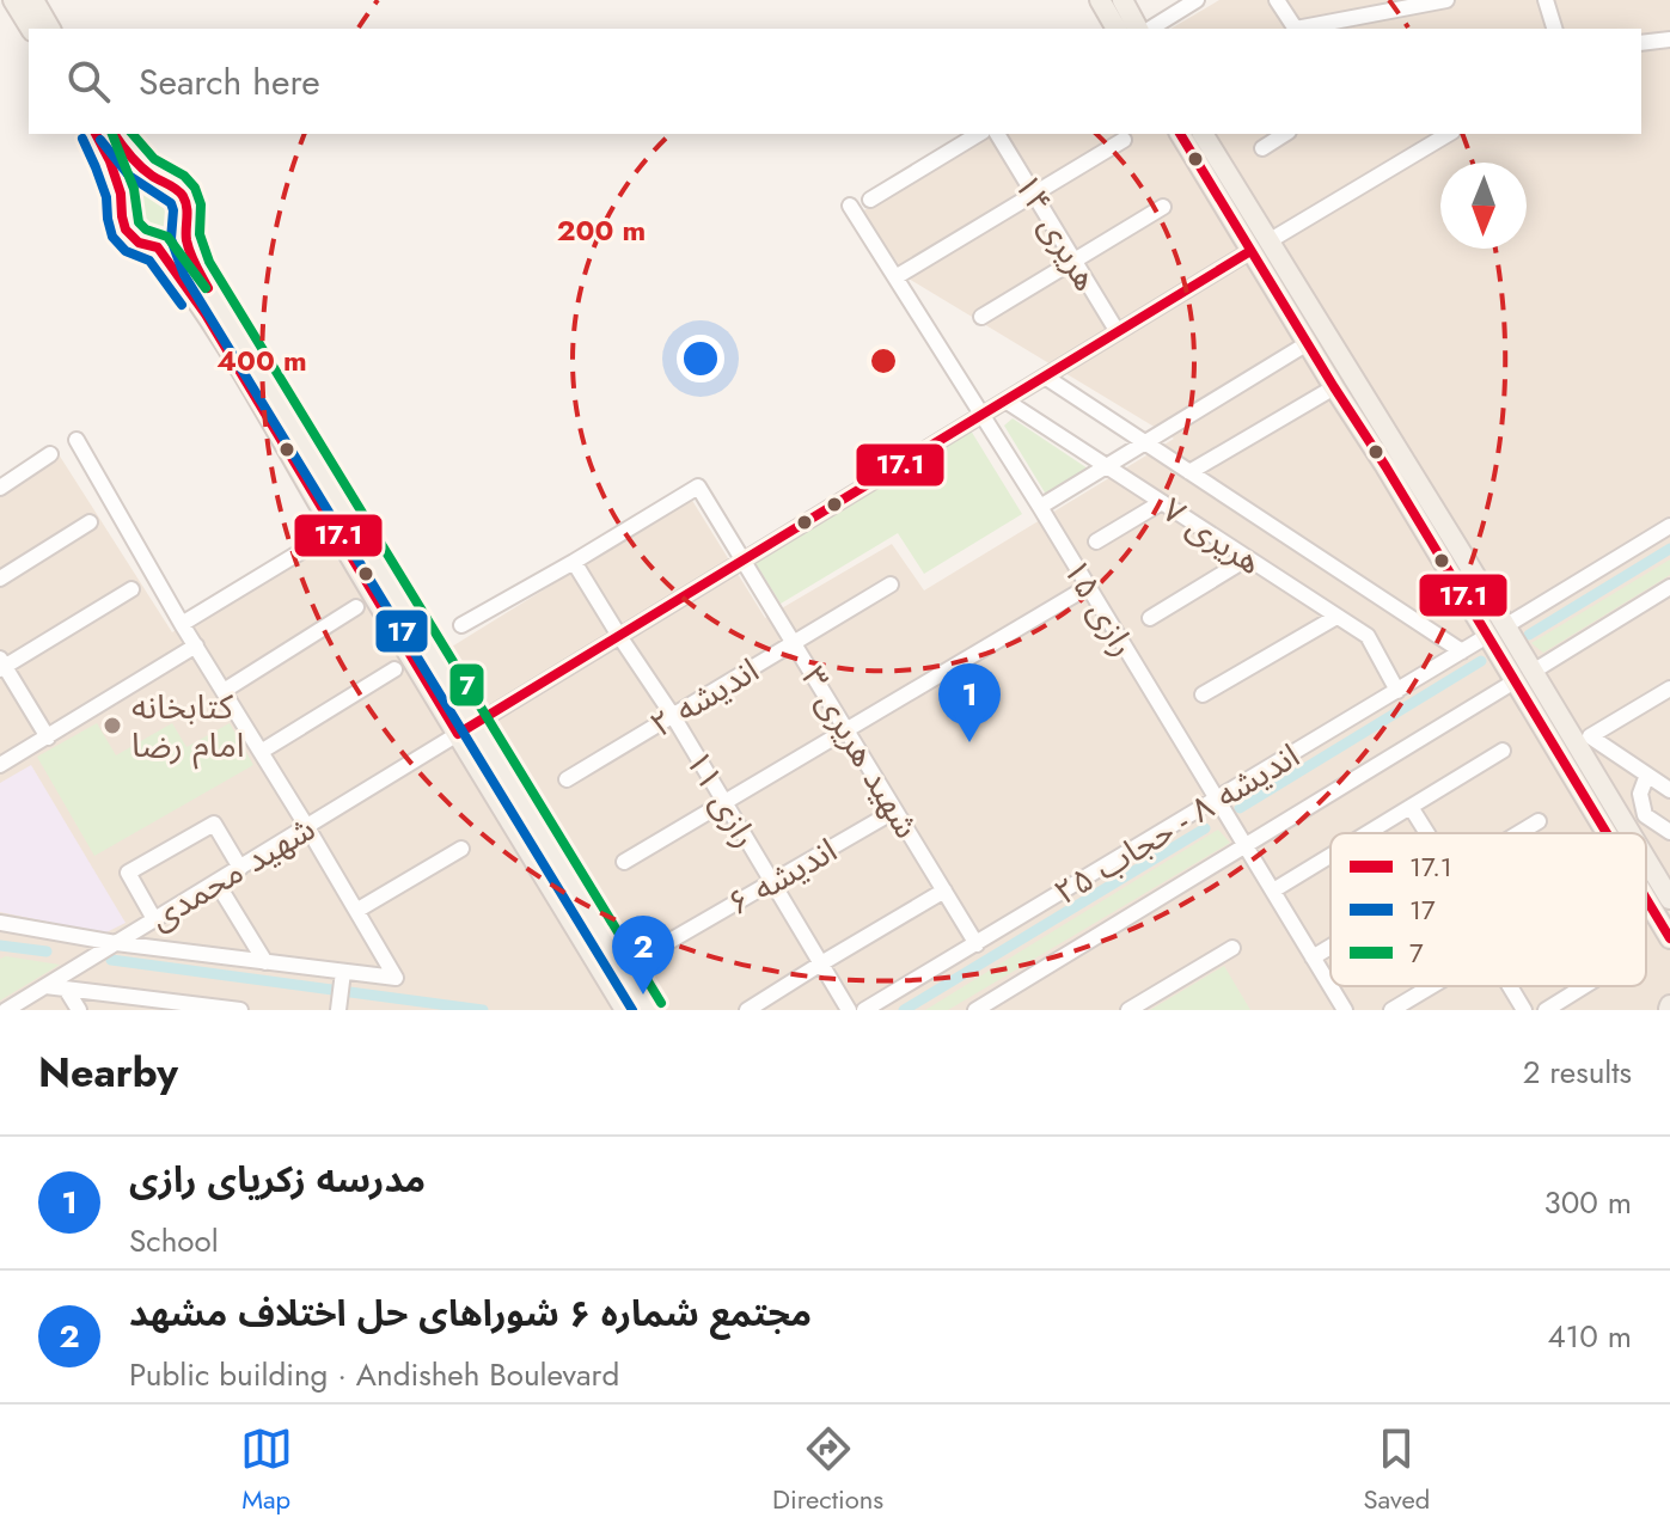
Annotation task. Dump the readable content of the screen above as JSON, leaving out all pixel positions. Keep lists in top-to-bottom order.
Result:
{
  "streets": {
    "street": [
      "هریری ۱۴",
      "هریری ۷",
      "رازی ۱۵",
      "اندیشه ۲",
      "شهید هریری ۳",
      "رازی ۱۱",
      "اندیشه ۸ - حجاب ۲۵",
      "شهید محمدی",
      "اندیشه ۶"
    ]
  },
  "crossings": [
    ["هریری ۱۴", "شهید محمدی"],
    ["هریری ۷", "اندیشه ۸ - حجاب ۲۵"],
    ["هریری ۷", "شهید محمدی"],
    ["رازی ۱۵", "اندیشه ۸ - حجاب ۲۵"],
    ["رازی ۱۵", "شهید محمدی"],
    ["اندیشه ۲", "شهید هریری ۳"],
    ["اندیشه ۲", "رازی ۱۱"],
    ["شهید هریری ۳", "رازی ۱۱"],
    ["شهید هریری ۳", "اندیشه ۸ - حجاب ۲۵"],
    ["شهید هریری ۳", "شهید محمدی"],
    ["شهید هریری ۳", "اندیشه ۶"],
    ["رازی ۱۱", "شهید محمدی"],
    ["رازی ۱۱", "اندیشه ۶"]
  ],
  "places": ["کتابخانه امام رضا"],
  "lines": ["transit line 17.1", "transit line 7", "transit line 17"],
  "legend": ["17.1", "17", "7"],
  "north": "bottom",
  "page": {
    "search": "Search here",
    "pins": ["1", "2"],
    "heading": ["Nearby", "2 results"],
    "list": [
      {
        "mark": "1",
        "name": "مدرسه زکریای رازی",
        "note": "School",
        "value": "300 m"
      },
      {
        "mark": "2",
        "name": "مجتمع شماره ۶ شوراهای حل اختلاف مشهد",
        "note": "Public building · Andisheh Boulevard",
        "value": "410 m"
      }
    ],
    "nav": ["Map", "Directions", "Saved"]
  },
  "rings": ["200 m", "400 m"]
}
